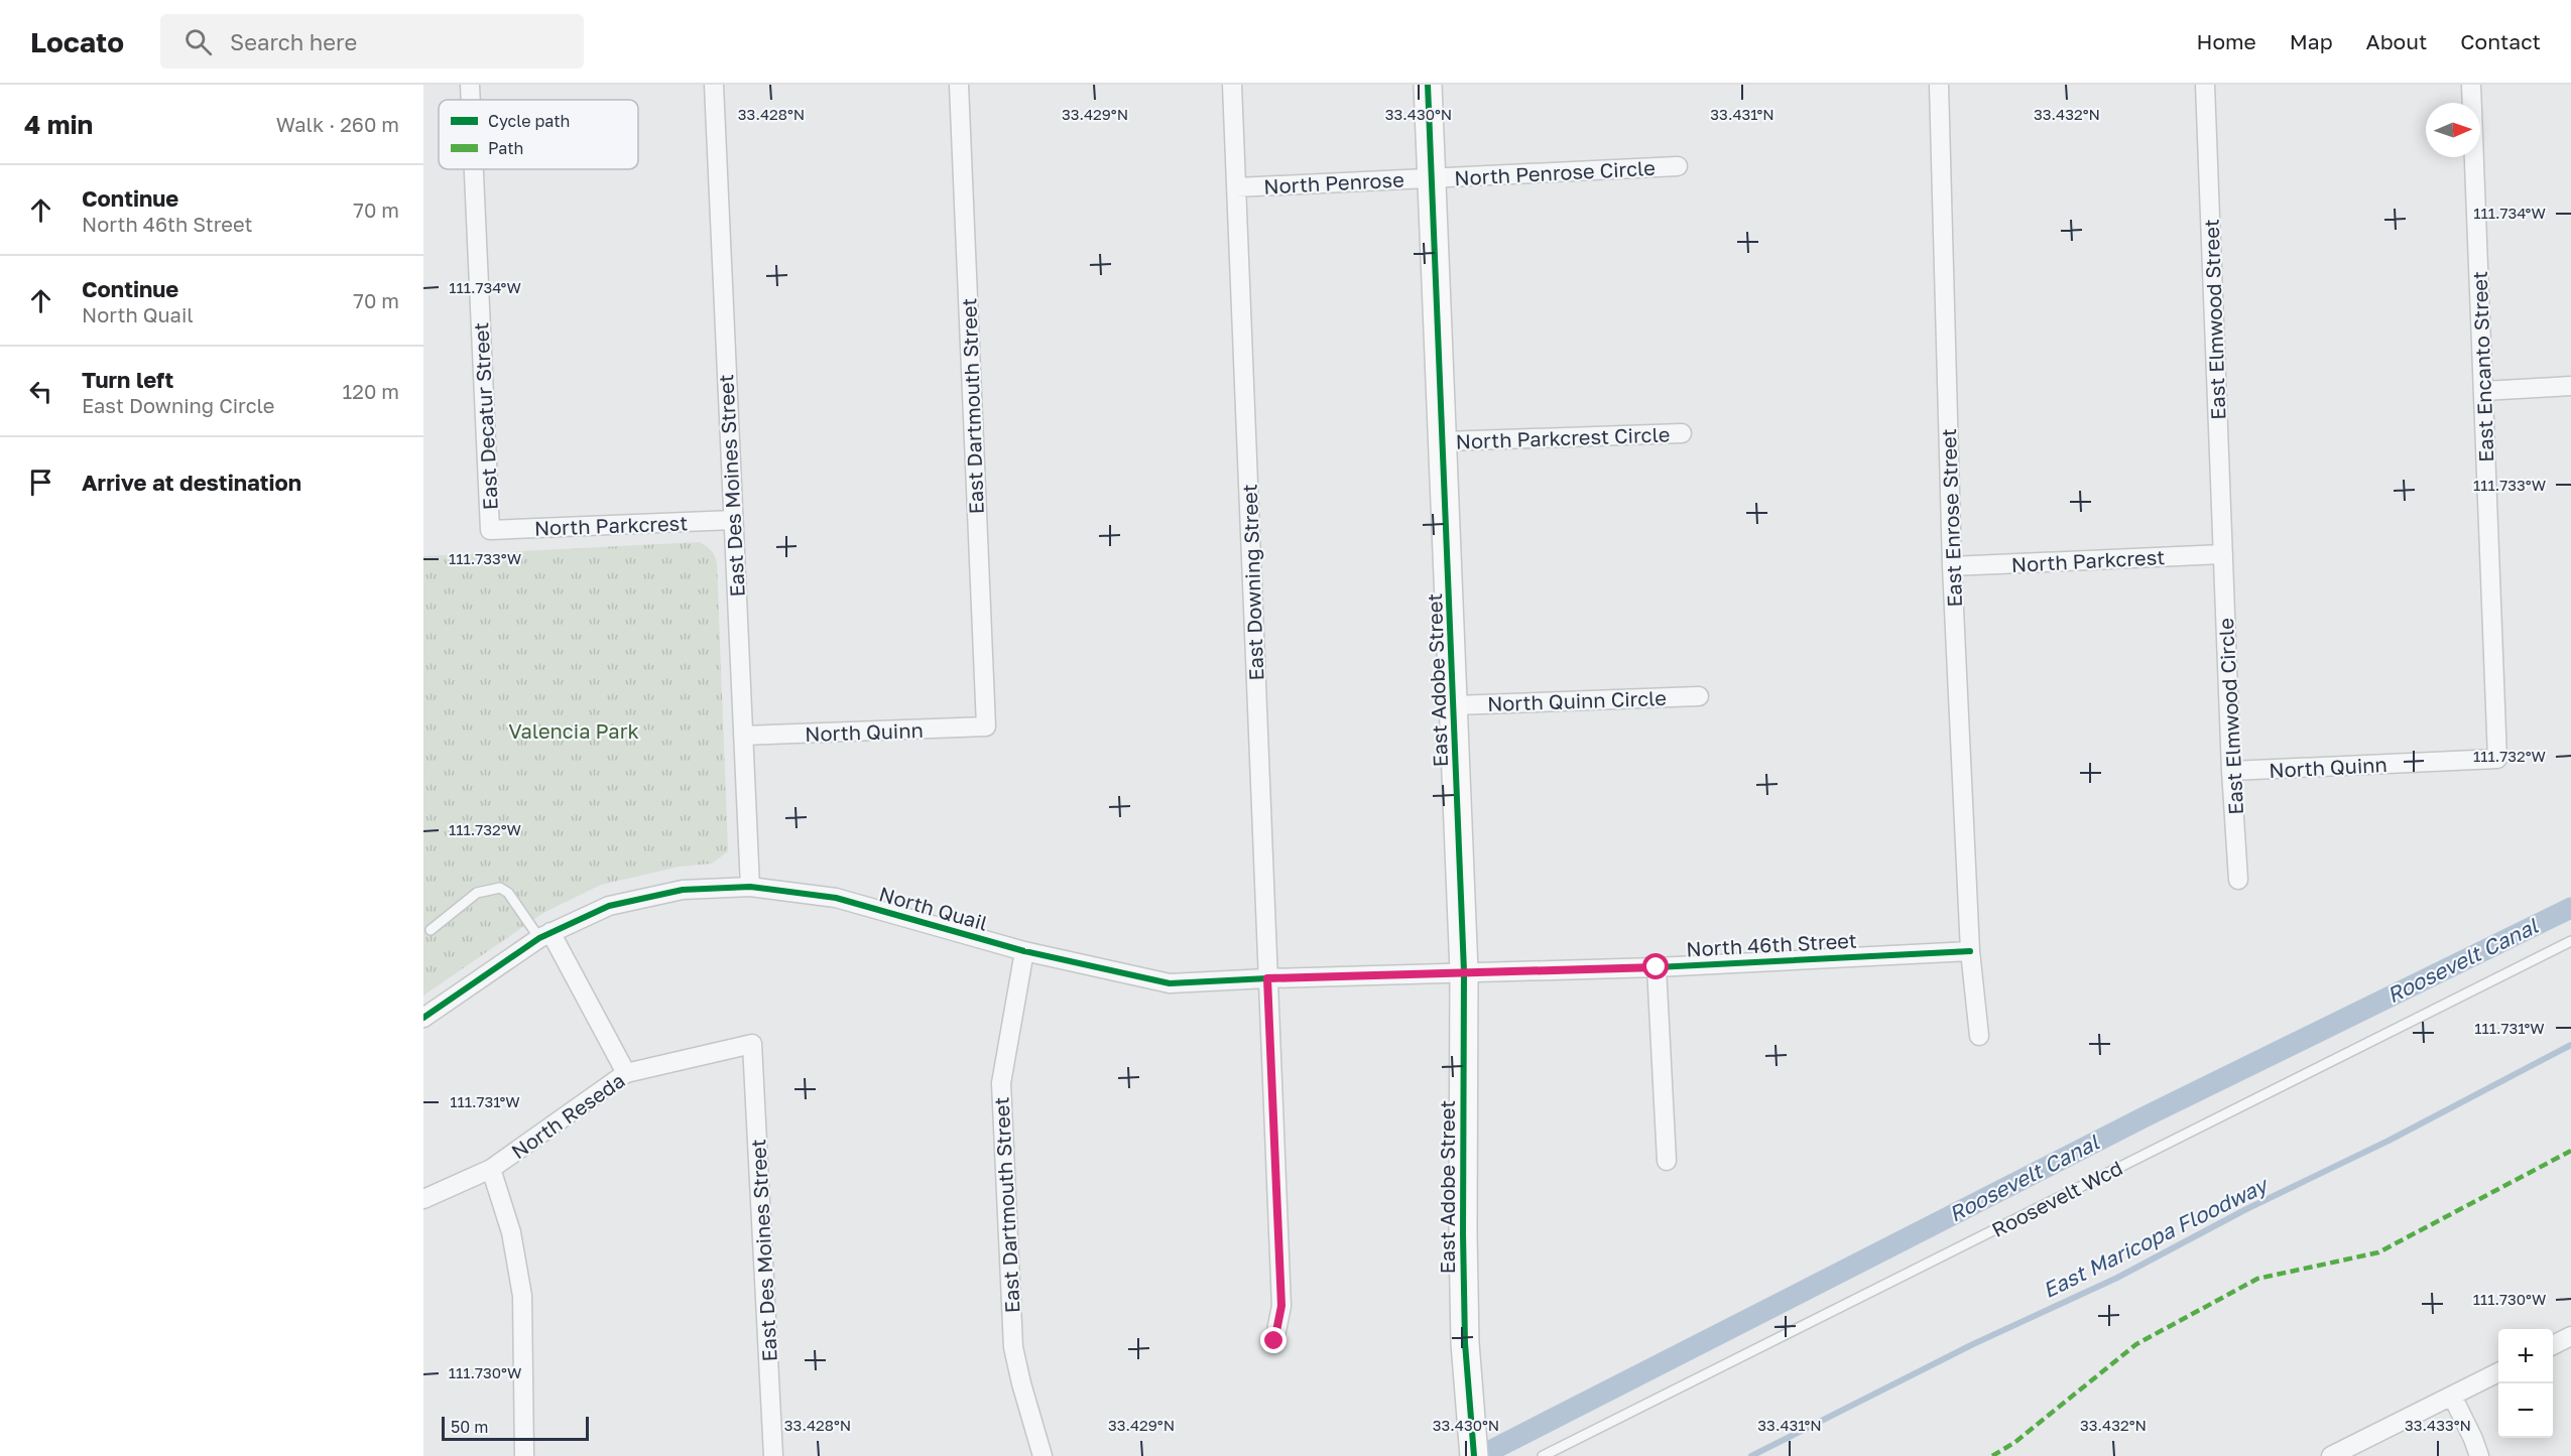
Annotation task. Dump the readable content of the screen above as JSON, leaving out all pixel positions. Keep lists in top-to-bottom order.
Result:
{
  "streets": {
    "street": [
      "North Penrose Circle",
      "North Penrose",
      "East Elmwood Street",
      "East Encanto Street",
      "East Dartmouth Street",
      "East Decatur Street",
      "North Parkcrest Circle",
      "East Des Moines Street",
      "East Enrose Street",
      "North Parkcrest",
      "East Downing Street",
      "East Adobe Street",
      "North Quinn Circle",
      "East Elmwood Circle",
      "North Quinn",
      "North Quail",
      "North 46th Street",
      "North Reseda"
    ],
    "lane": ["Roosevelt Wcd"]
  },
  "crossings": [
    ["North Penrose Circle", "North Penrose"],
    ["North Penrose Circle", "East Adobe Street"],
    ["North Penrose", "East Downing Street"],
    ["North Penrose", "East Adobe Street"],
    ["East Elmwood Street", "North Parkcrest"],
    ["East Elmwood Street", "East Elmwood Circle"],
    ["East Encanto Street", "North Quinn"],
    ["East Dartmouth Street", "North Quinn"],
    ["East Dartmouth Street", "North Quail"],
    ["East Decatur Street", "North Parkcrest"],
    ["North Parkcrest Circle", "East Adobe Street"],
    ["East Des Moines Street", "North Parkcrest"],
    ["East Des Moines Street", "North Quinn"],
    ["East Des Moines Street", "North Quail"],
    ["East Des Moines Street", "North Reseda"],
    ["East Enrose Street", "North Parkcrest"],
    ["East Enrose Street", "North 46th Street"],
    ["North Parkcrest", "East Elmwood Circle"],
    ["East Downing Street", "North Quail"],
    ["East Adobe Street", "North Quinn Circle"],
    ["East Adobe Street", "North Quail"],
    ["East Adobe Street", "North 46th Street"],
    ["East Elmwood Circle", "North Quinn"],
    ["North Quail", "North 46th Street"]
  ],
  "water": ["Roosevelt Canal", "East Maricopa Floodway"],
  "parks": ["Valencia Park"],
  "legend": ["Cycle path", "Path"],
  "scale_bar": "50 m",
  "north": "right",
  "page": {
    "header": "Locato",
    "search": "Search here",
    "nav": [
      "Home",
      "Map",
      "About",
      "Contact"
    ],
    "heading": ["4 min", "Walk · 260 m"],
    "list": [
      ["Continue", "North 46th Street", "70 m"],
      ["Continue", "North Quail", "70 m"],
      ["Turn left", "East Downing Circle", "120 m"],
      "Arrive at destination"
    ],
    "map_buttons": ["+", "−"],
    "scale": "50 m"
  },
  "coordinates": [
    "33.428°N",
    "33.429°N",
    "33.430°N",
    "33.431°N",
    "33.432°N",
    "111.734°W",
    "111.733°W",
    "111.732°W",
    "111.731°W",
    "111.730°W",
    "33.433°N"
  ]
}
